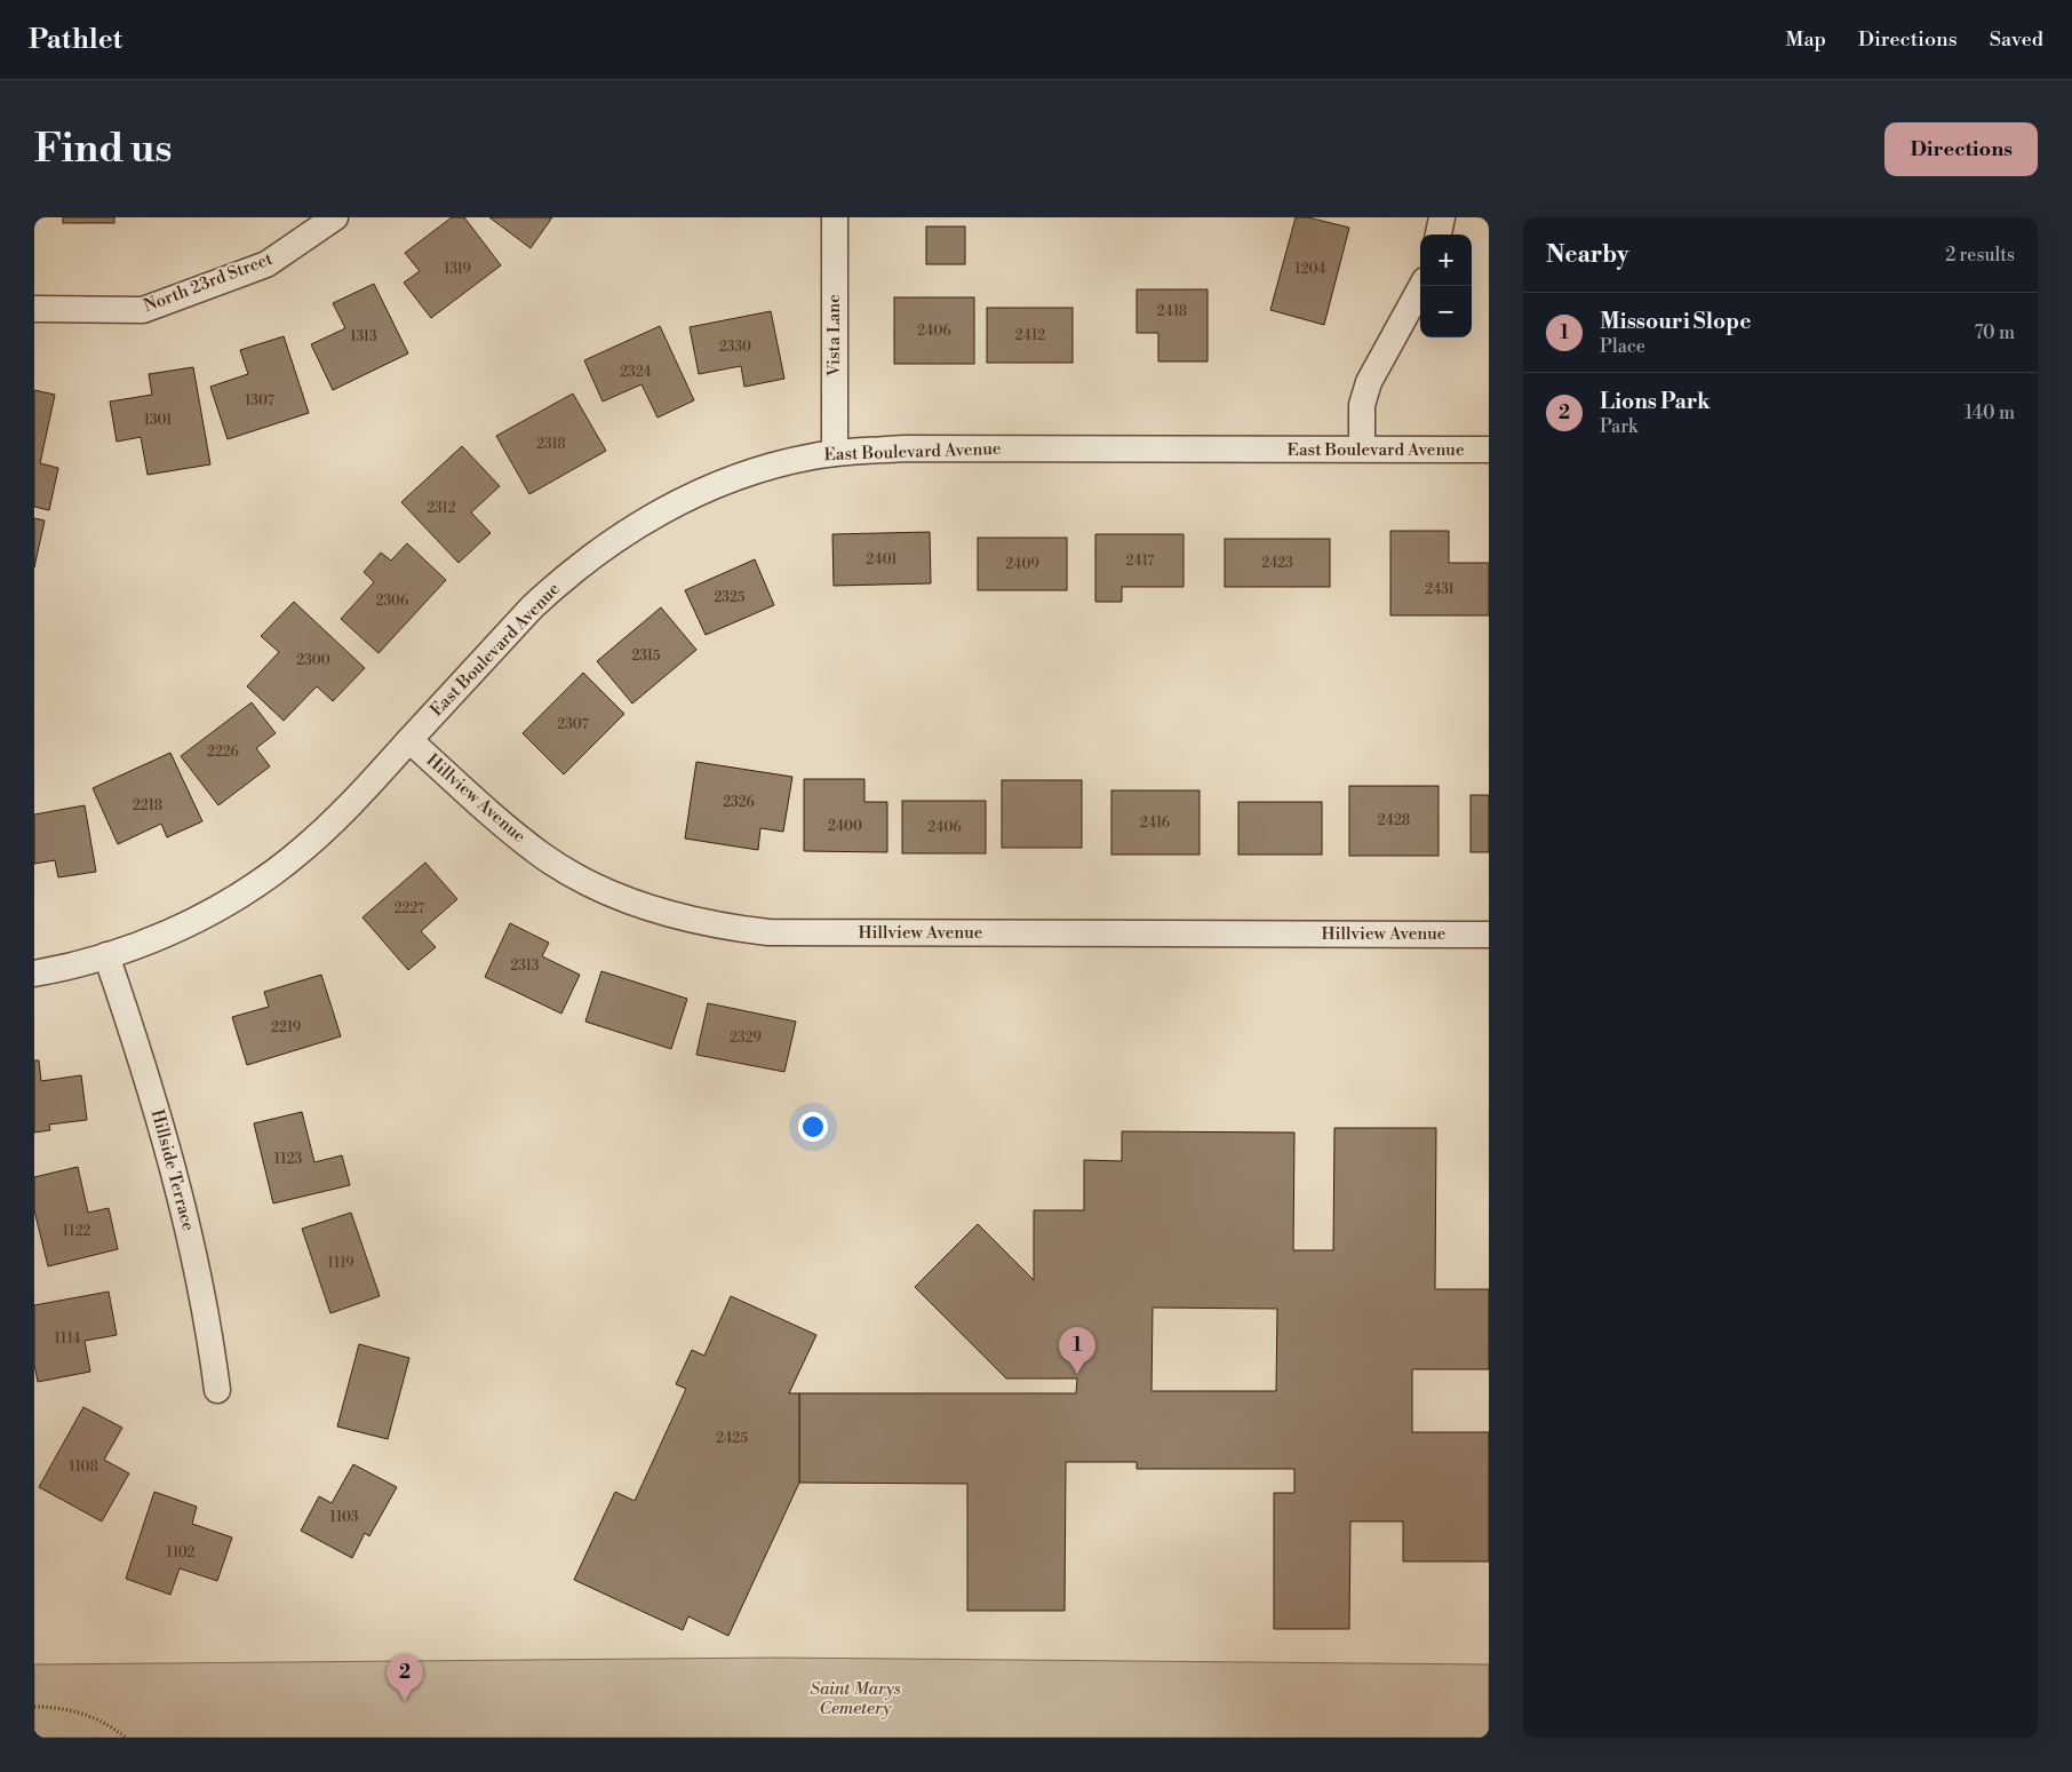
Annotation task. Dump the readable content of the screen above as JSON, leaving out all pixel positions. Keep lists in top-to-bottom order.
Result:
{
  "streets": {
    "street": [
      "North 23rd Street",
      "Vista Lane",
      "East Boulevard Avenue",
      "Hillview Avenue",
      "Hillside Terrace"
    ]
  },
  "crossings": [
    ["Vista Lane", "East Boulevard Avenue"],
    ["East Boulevard Avenue", "Hillview Avenue"],
    ["East Boulevard Avenue", "Hillside Terrace"]
  ],
  "parks": ["Saint Marys Cemetery"],
  "house_numbers": [
    "1319",
    "1204",
    "2418",
    "2406",
    "2412",
    "1313",
    "2330",
    "2324",
    "1307",
    "1301",
    "2318",
    "2312",
    "2401",
    "2417",
    "2423",
    "2409",
    "2431",
    "2325",
    "2306",
    "2315",
    "2300",
    "2307",
    "2226",
    "2326",
    "2218",
    "2428",
    "2416",
    "2400",
    "2406",
    "2227",
    "2313",
    "2219",
    "2329",
    "1123",
    "1122",
    "1119",
    "1114",
    "2425",
    "1108",
    "1103",
    "1102"
  ],
  "page": {
    "header": "Pathlet",
    "nav": ["Map", "Directions", "Saved"],
    "buttons": "Directions",
    "title": "Find us",
    "heading": ["Nearby", "2 results"],
    "map_buttons": ["+", "−"],
    "list": [
      {
        "mark": "1",
        "name": "Missouri Slope",
        "note": "Place",
        "value": "70 m"
      },
      {
        "mark": "2",
        "name": "Lions Park",
        "note": "Park",
        "value": "140 m"
      }
    ],
    "pins": ["1", "2"]
  }
}
